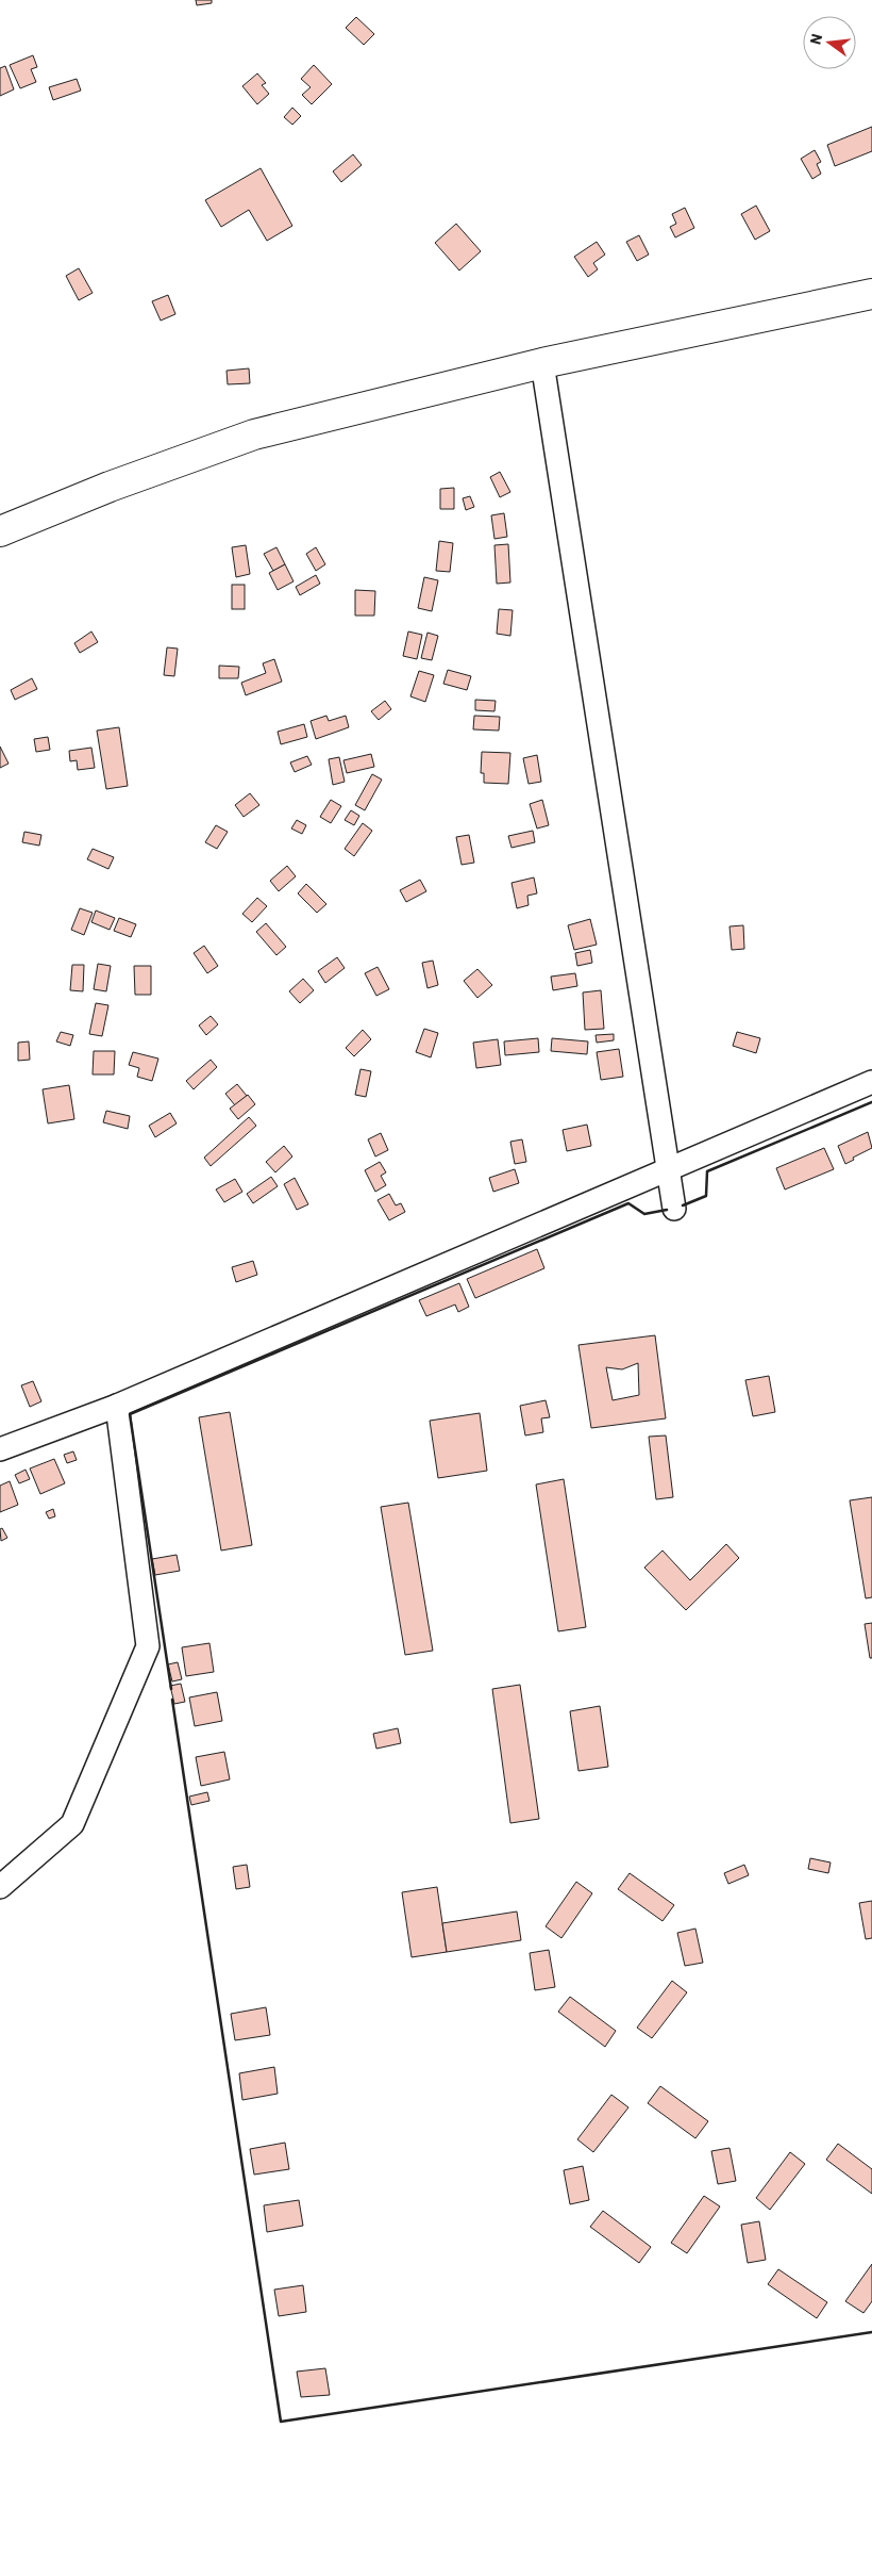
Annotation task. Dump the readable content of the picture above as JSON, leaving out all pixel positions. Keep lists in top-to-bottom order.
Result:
{
  "north": "left"
}
